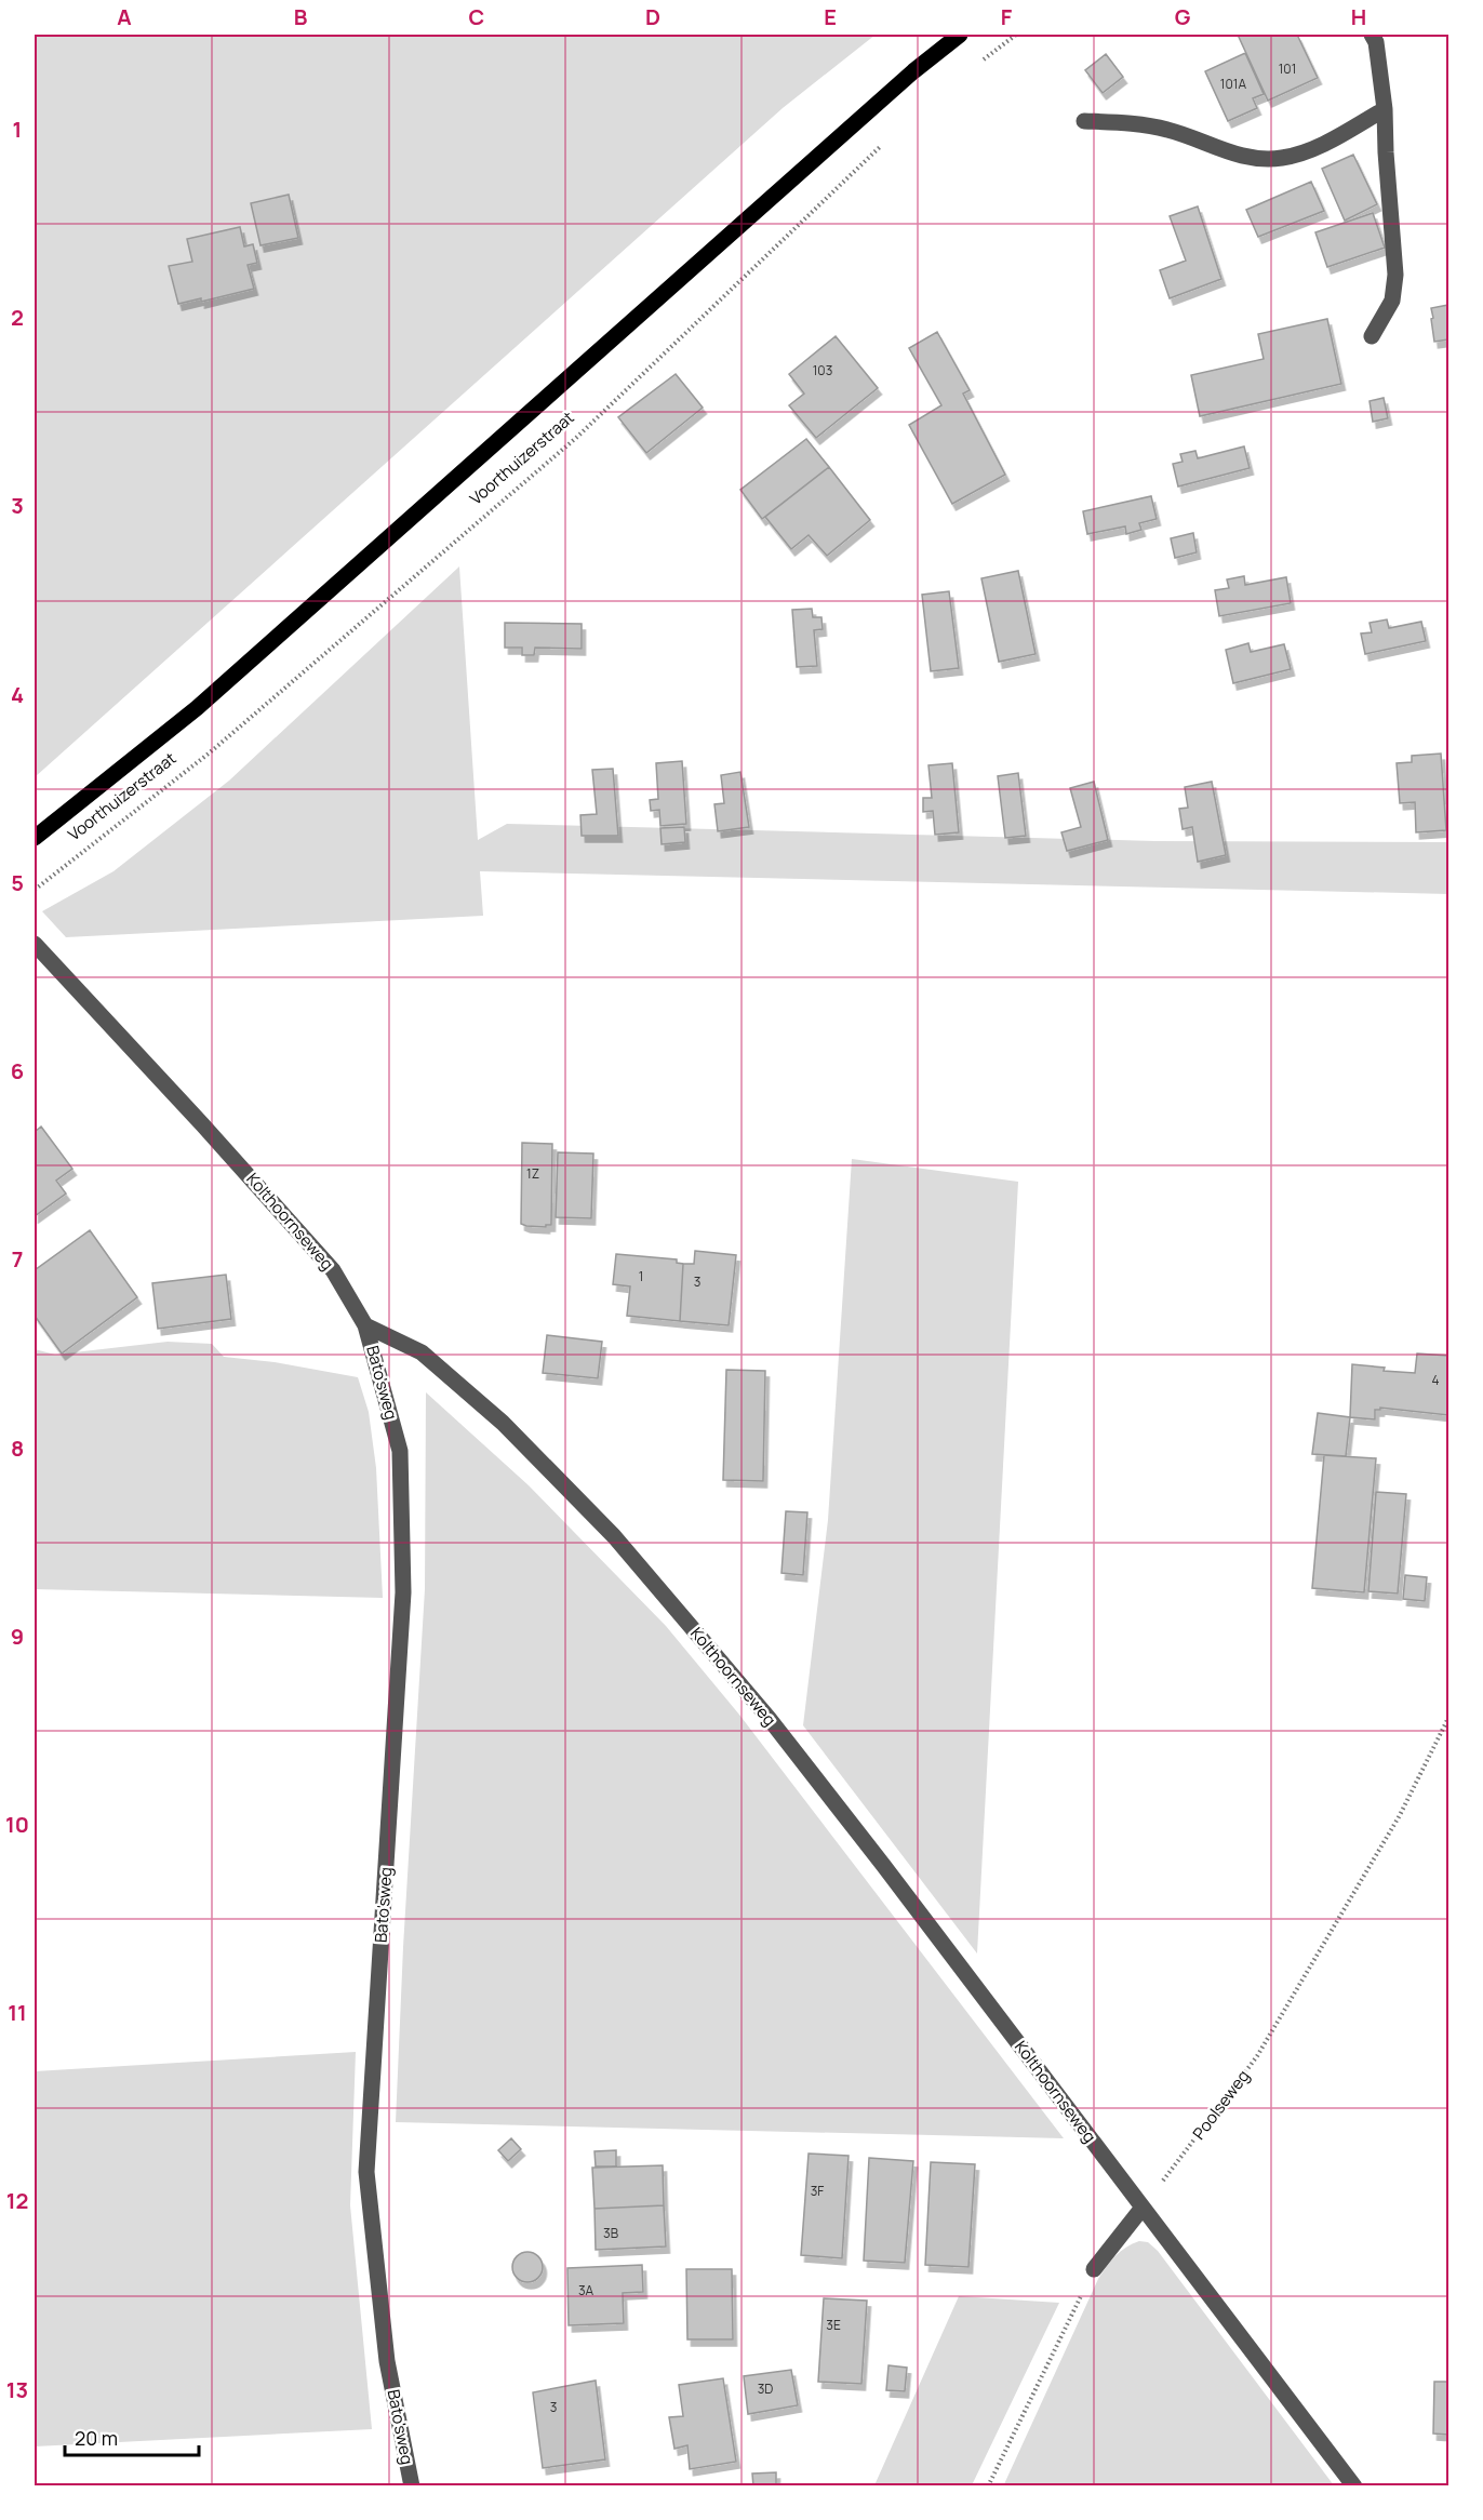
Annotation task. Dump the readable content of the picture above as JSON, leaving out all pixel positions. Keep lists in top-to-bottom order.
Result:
{
  "streets": {
    "main road": ["Voorthuizerstraat"],
    "street": ["Kolthoornseweg", "Bato'sweg"],
    "path": ["Poolseweg"]
  },
  "crossings": [
    ["Kolthoornseweg", "Bato'sweg"],
    ["Kolthoornseweg", "Poolseweg"]
  ],
  "house_numbers": [
    "101",
    "101A",
    "103",
    "1Z",
    "1",
    "3",
    "4",
    "3F",
    "3B",
    "3A",
    "3E",
    "3D",
    "3"
  ],
  "scale_bar": "20 m",
  "grid": {
    "columns": [
      "A",
      "B",
      "C",
      "D",
      "E",
      "F",
      "G",
      "H"
    ],
    "rows": [
      "1",
      "2",
      "3",
      "4",
      "5",
      "6",
      "7",
      "8",
      "9",
      "10",
      "11",
      "12",
      "13"
    ]
  }
}
